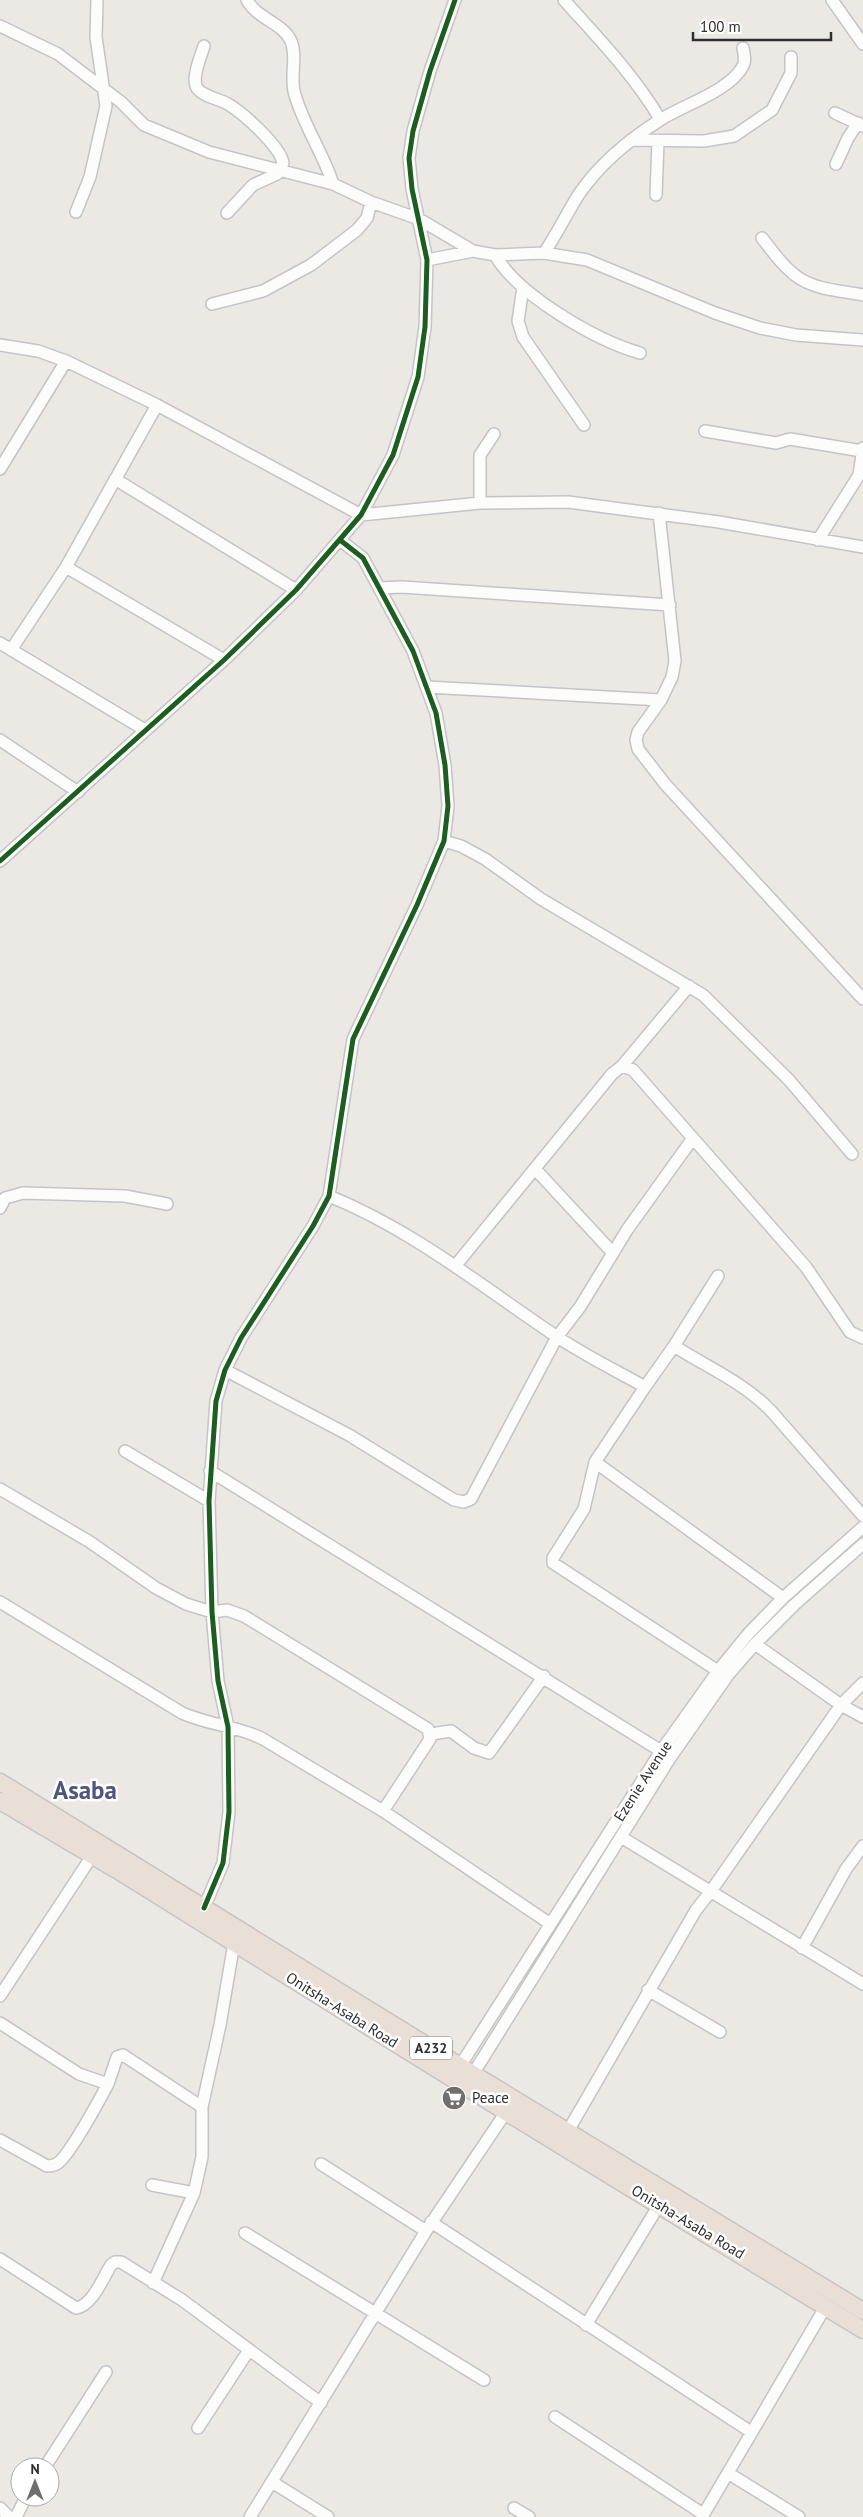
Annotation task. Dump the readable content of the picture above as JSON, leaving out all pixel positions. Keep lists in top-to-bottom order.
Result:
{
  "streets": {
    "highway": ["Onitsha-Asaba Road", "A232"],
    "street": ["Ezenie Avenue"]
  },
  "crossings": [
    ["Ezenie Avenue", "A232"]
  ],
  "districts": ["Asaba"],
  "places": {
    "supermarket": ["Peace"]
  },
  "scale_bar": "100 m",
  "north": "top"
}
